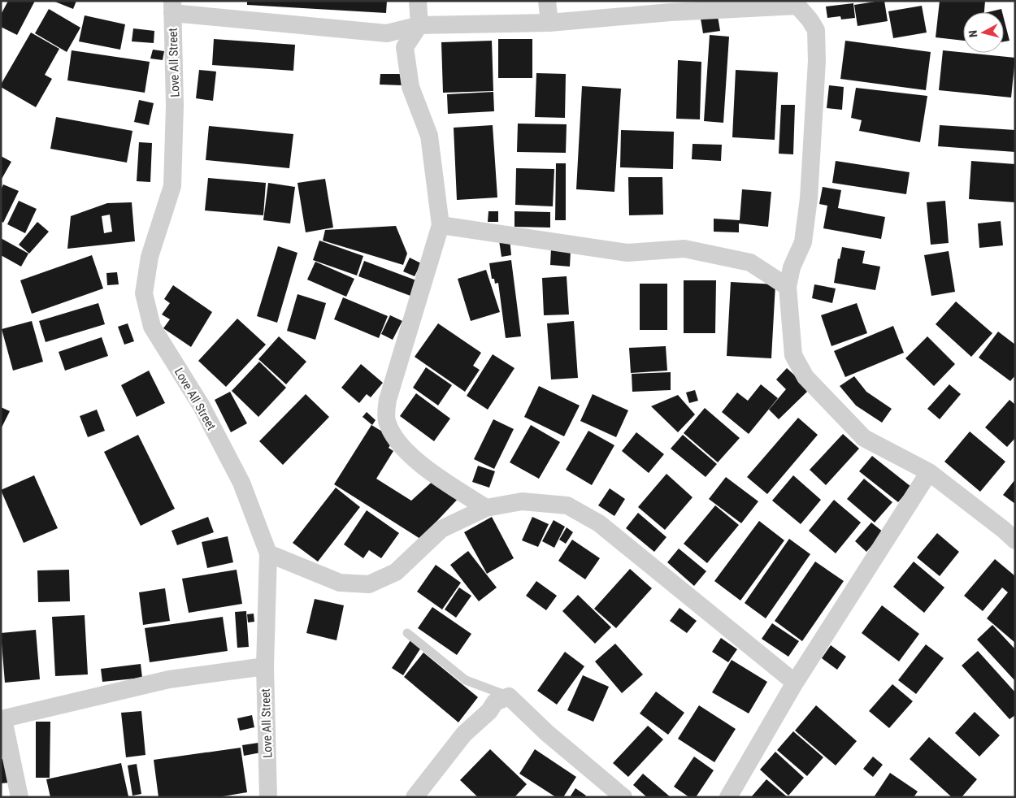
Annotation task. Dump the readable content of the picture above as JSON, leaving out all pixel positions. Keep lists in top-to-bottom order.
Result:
{
  "streets": {
    "street": ["Love All Street"]
  },
  "north": "left"
}
